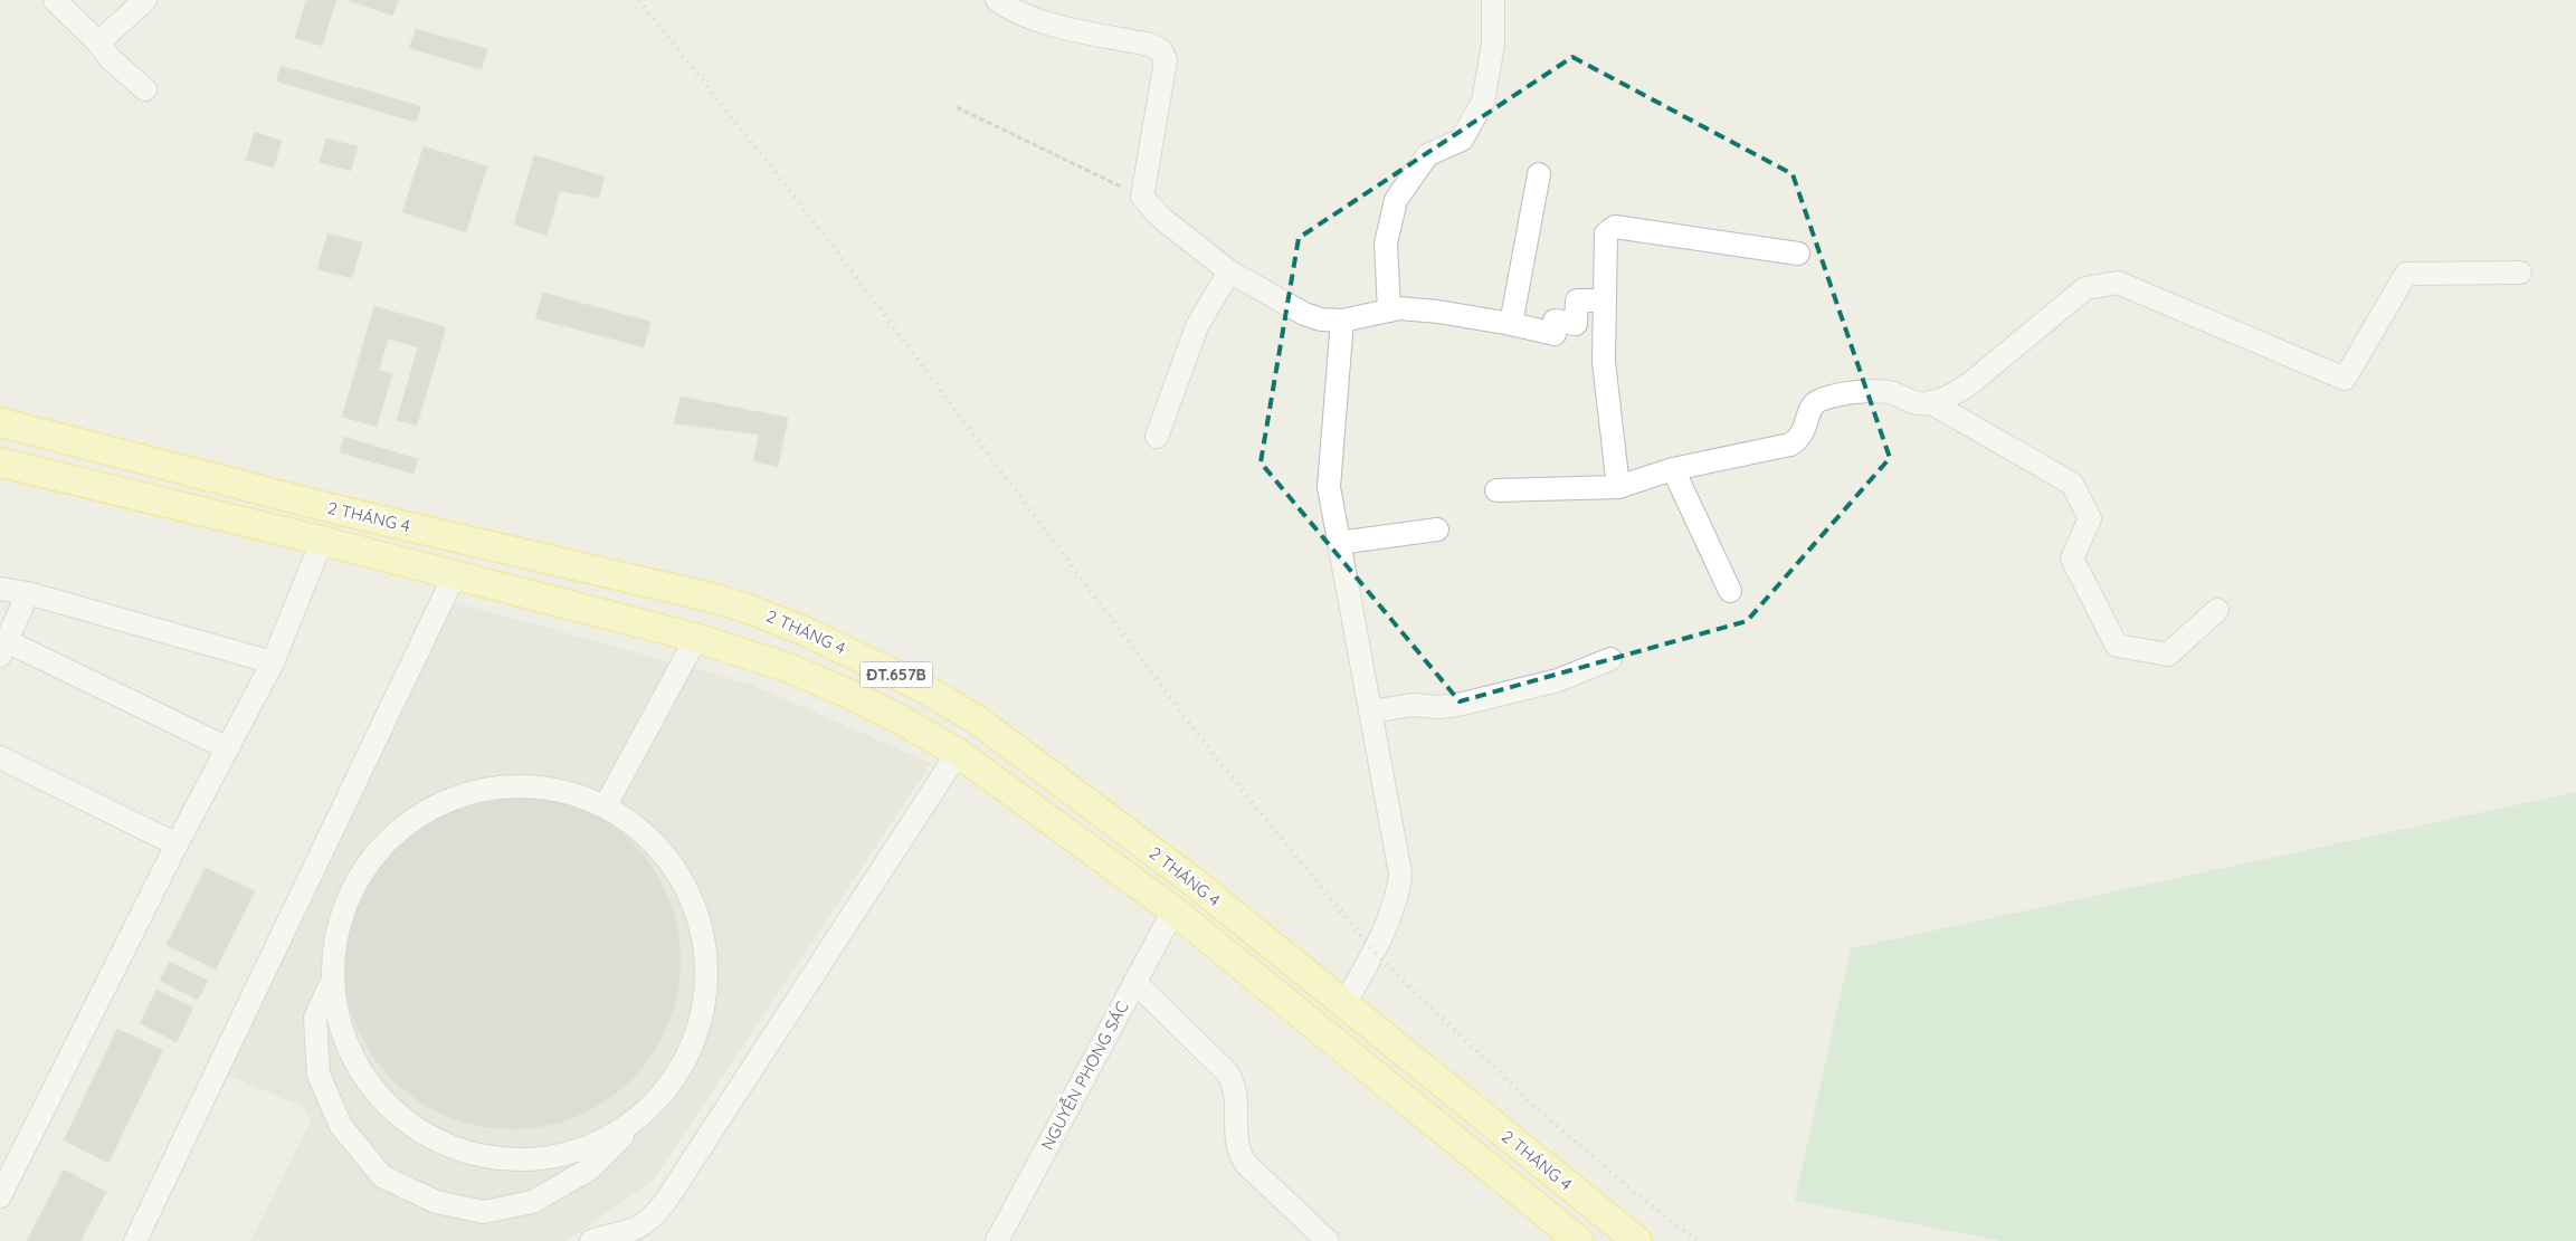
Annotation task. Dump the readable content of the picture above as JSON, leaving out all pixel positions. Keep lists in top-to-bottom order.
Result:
{
  "streets": {
    "main road": ["2 THÁNG 4", "ĐT.657B"],
    "street": ["NGUYỄN PHONG SÁC"]
  },
  "crossings": [
    ["2 THÁNG 4", "NGUYỄN PHONG SÁC"]
  ]
}
